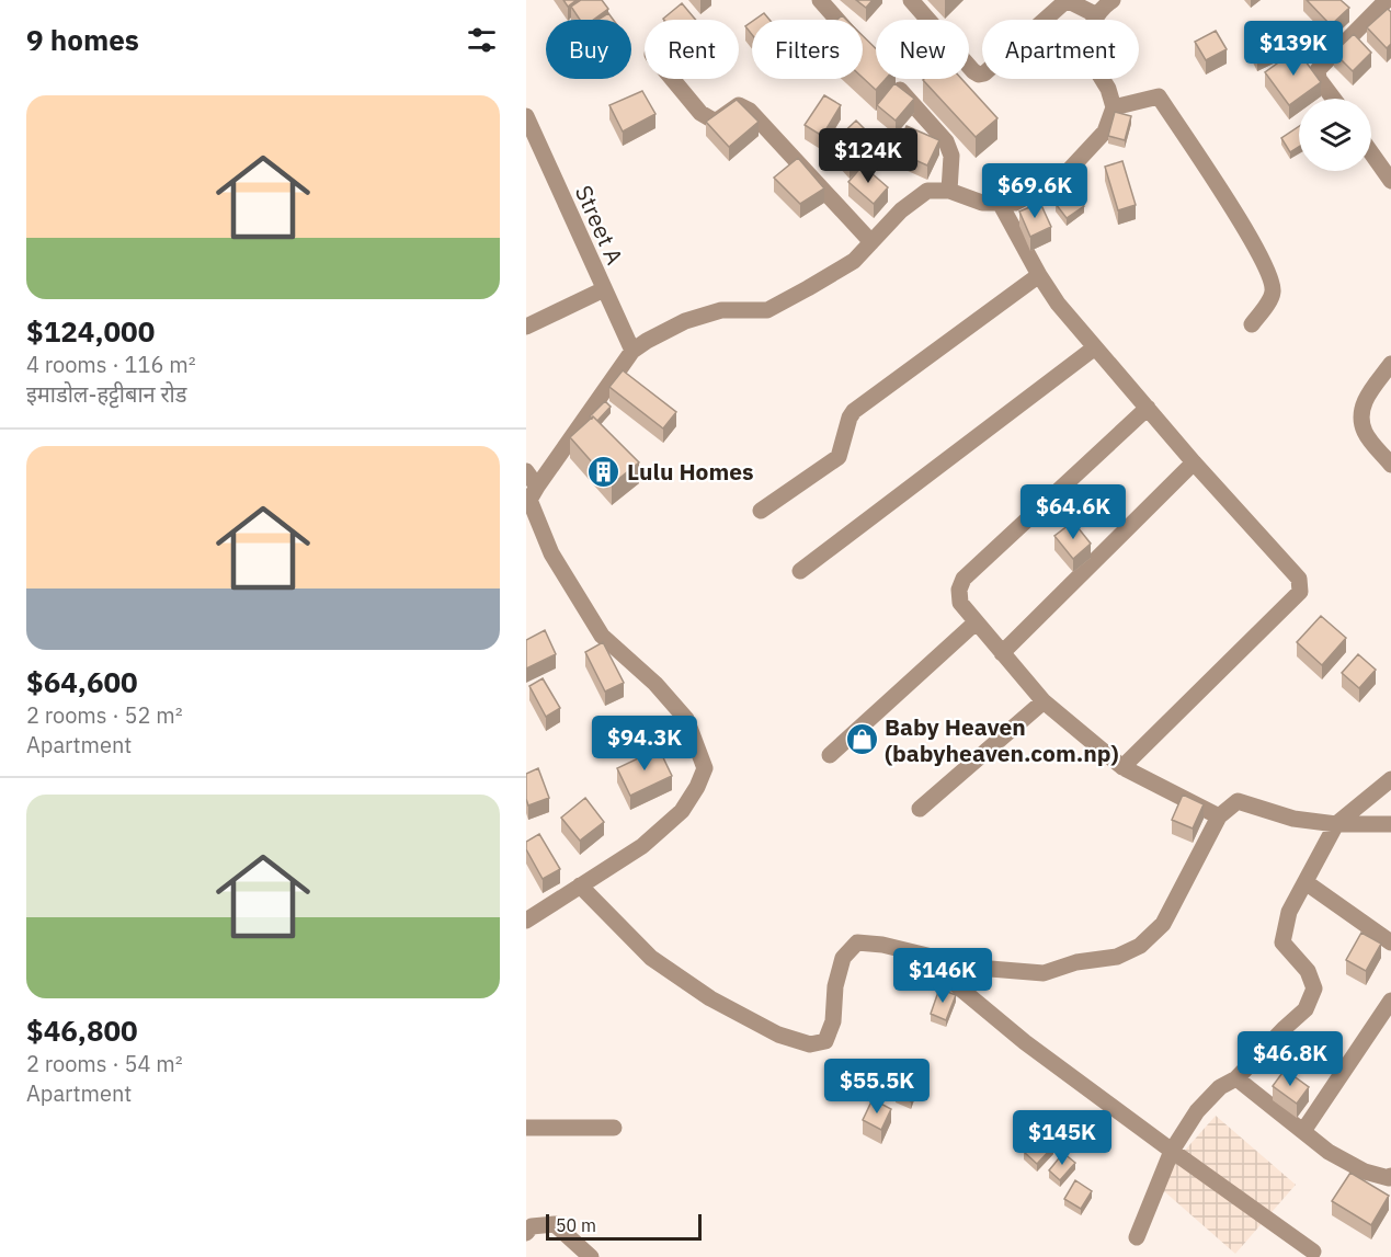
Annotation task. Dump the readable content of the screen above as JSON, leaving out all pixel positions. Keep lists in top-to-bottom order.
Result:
{
  "streets": {
    "street": ["Street A"]
  },
  "places": {
    "building": ["Lulu Homes"],
    "shop": ["Baby Heaven (babyheaven.com.np)"]
  },
  "scale_bar": "50 m",
  "page": {
    "heading": "9 homes",
    "chip": [
      "Buy",
      "Rent",
      "Filters",
      "New",
      "Apartment"
    ],
    "price": [
      "$139K",
      "$124K",
      "$69.6K",
      "$64.6K",
      "$94.3K",
      "$146K",
      "$46.8K",
      "$55.5K",
      "$145K"
    ],
    "list": [
      {
        "name": "$124,000",
        "note": "4 rooms · 116 m² · इमाडोल-हट्टीबान रोड"
      },
      {
        "name": "$64,600",
        "note": "2 rooms · 52 m² · Apartment"
      },
      {
        "name": "$46,800",
        "note": "2 rooms · 54 m² · Apartment"
      }
    ],
    "scale": "50 m"
  }
}
